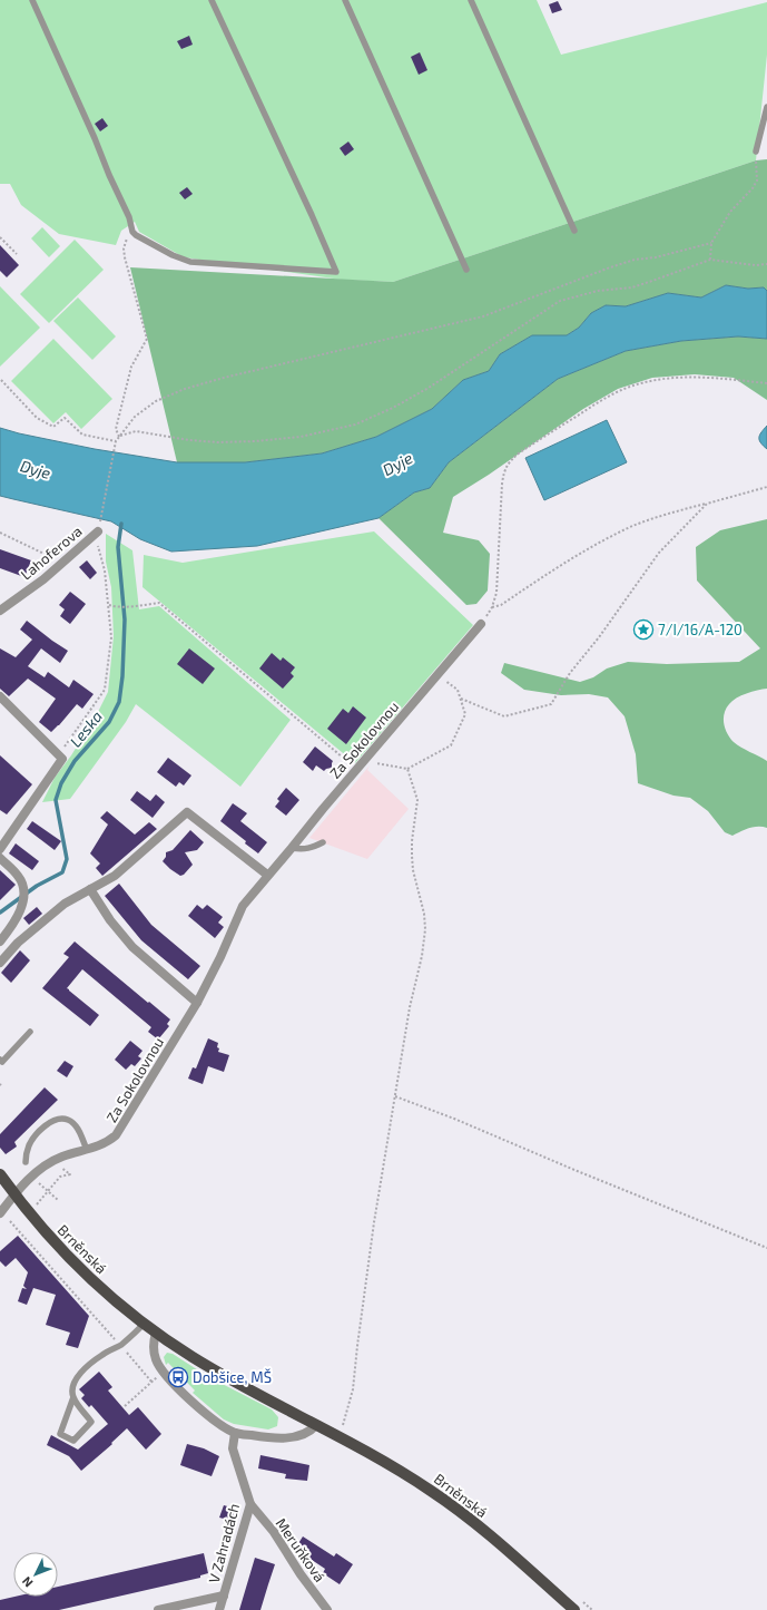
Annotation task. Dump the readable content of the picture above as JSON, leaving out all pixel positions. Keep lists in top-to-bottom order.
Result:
{
  "streets": {
    "main road": ["Brněnská"],
    "street": [
      "Lahoferova",
      "Za Sokolovnou",
      "V Zahradách",
      "Meruňková"
    ]
  },
  "crossings": [
    ["Za Sokolovnou", "Brněnská"],
    ["V Zahradách", "Meruňková"]
  ],
  "water": ["Dyje", "Leska"],
  "places": {
    "place": ["7/I/16/A-120"],
    "bus stop": ["Dobšice, MŠ"]
  },
  "north": "bottom left"
}
